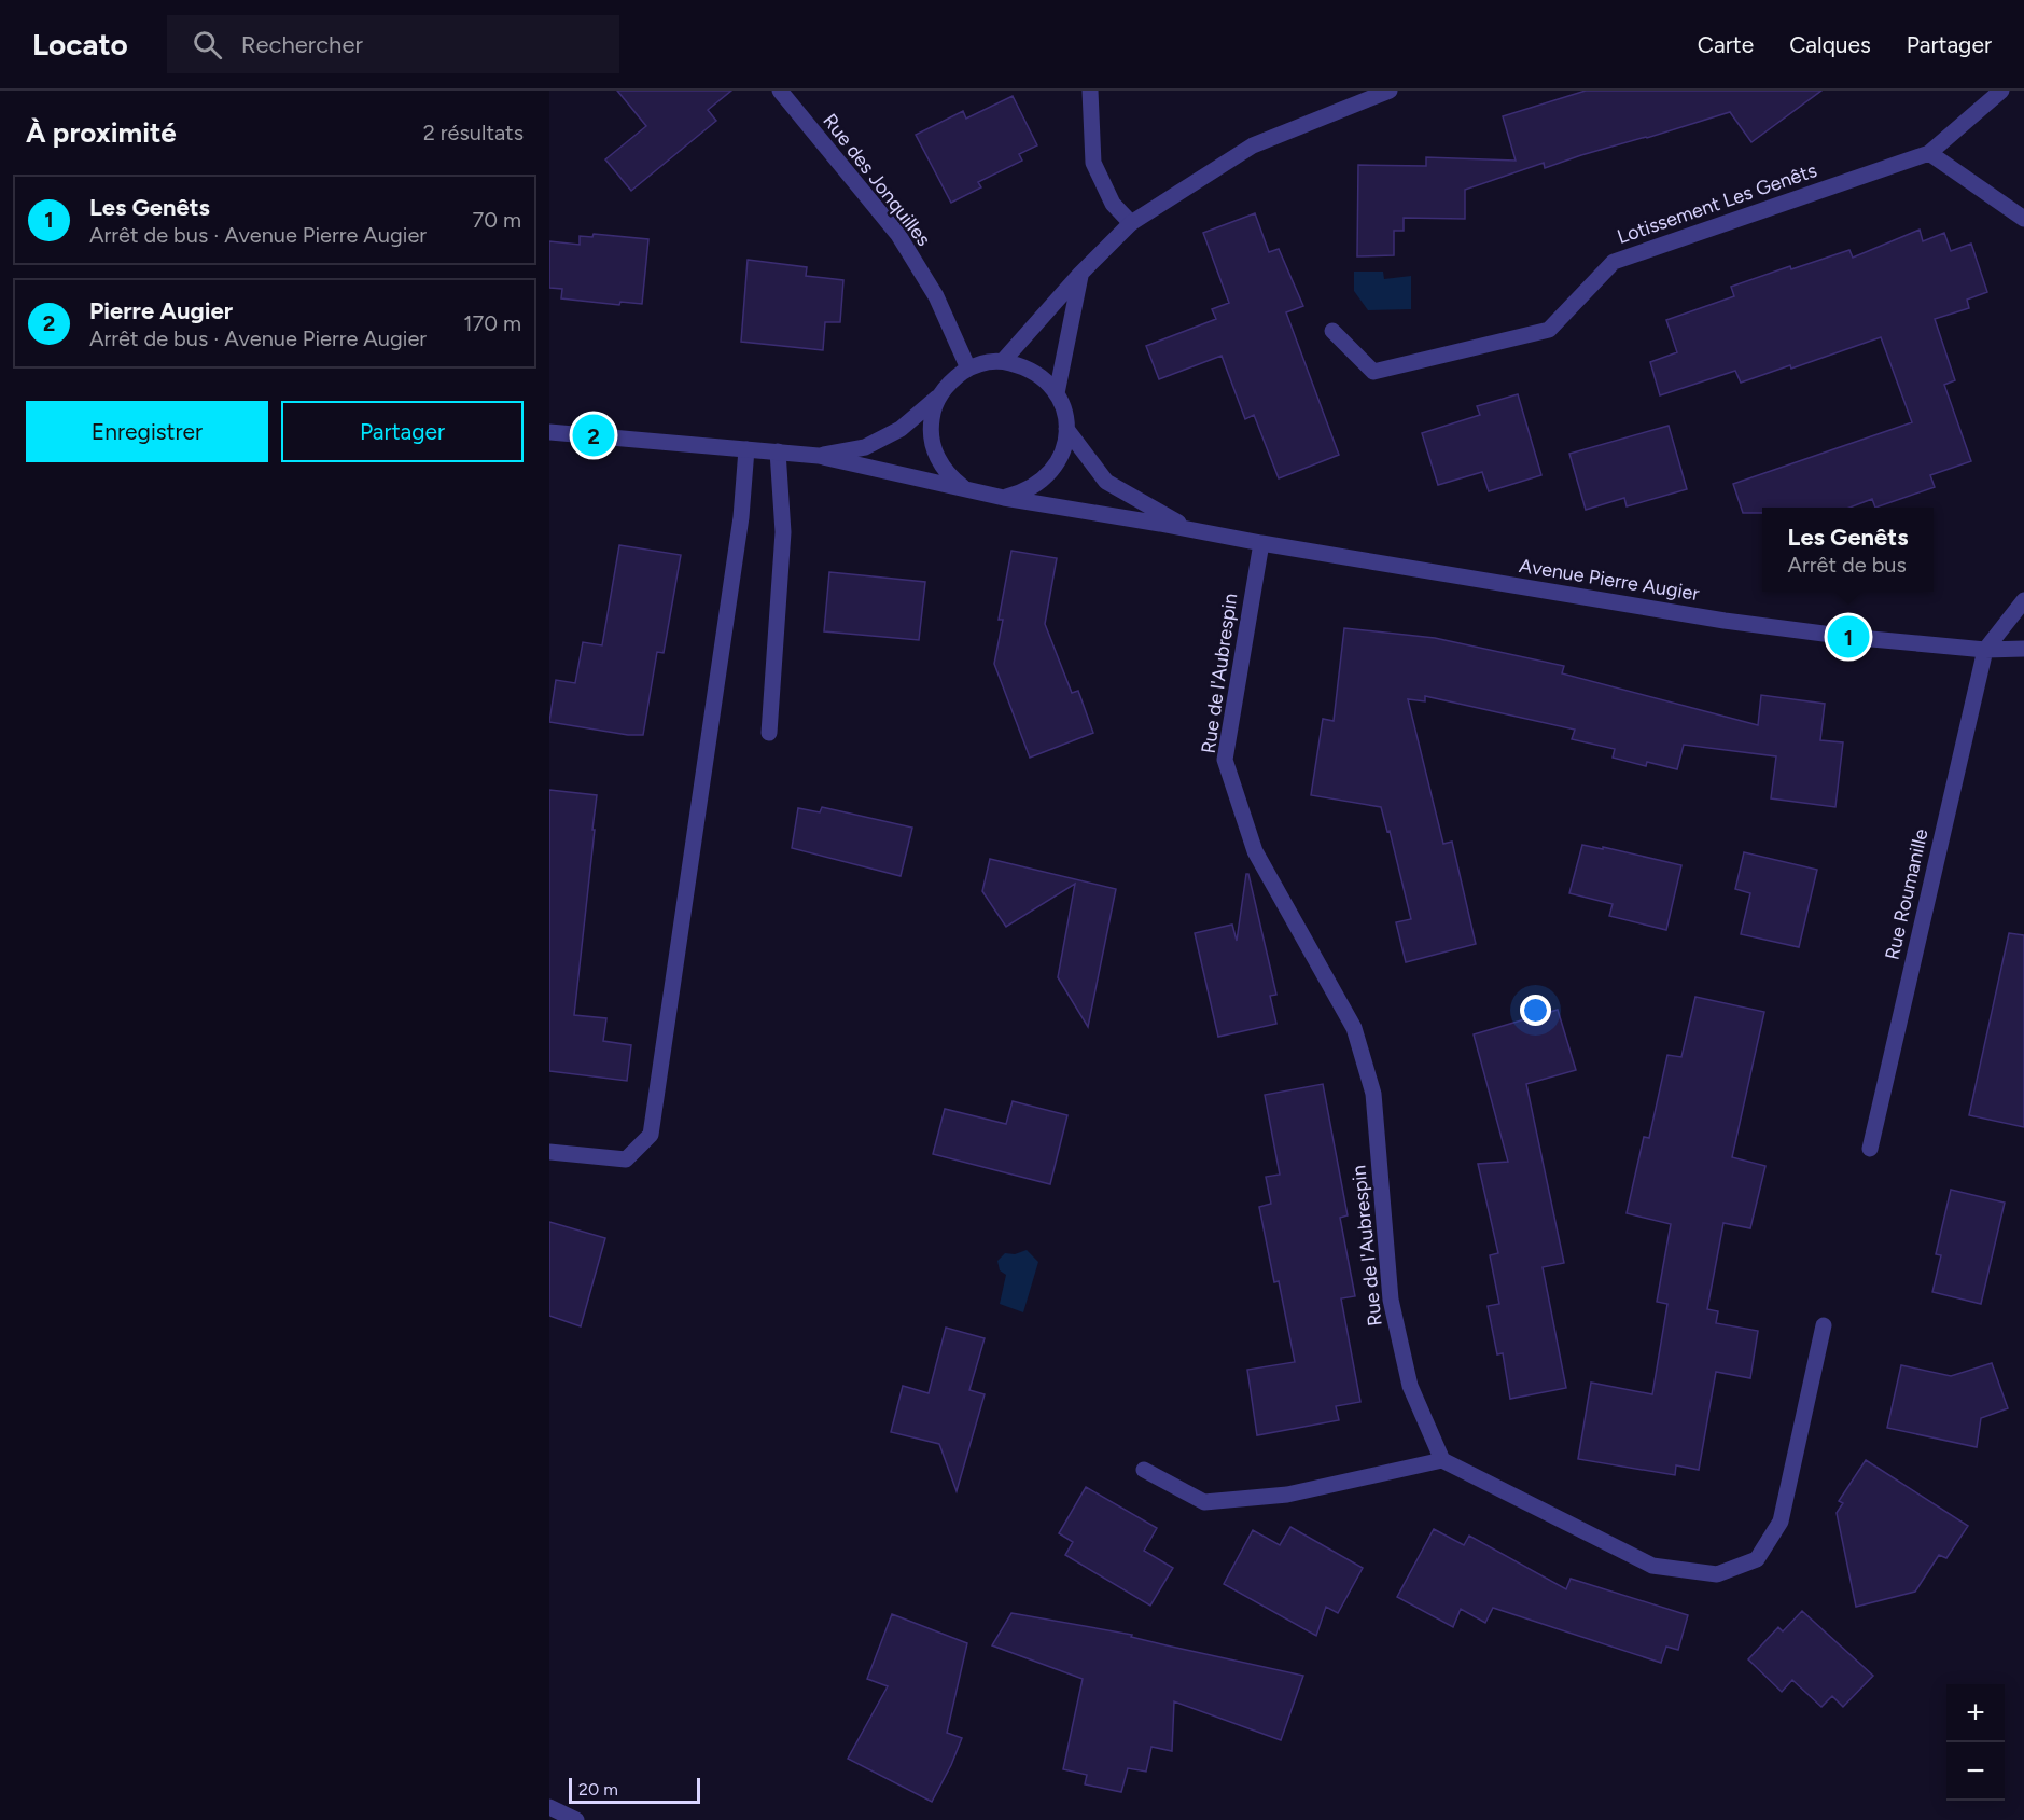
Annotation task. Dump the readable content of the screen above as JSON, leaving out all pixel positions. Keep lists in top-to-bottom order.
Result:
{
  "streets": {
    "street": [
      "Rue des Jonquilles",
      "Lotissement Les Genêts",
      "Avenue Pierre Augier",
      "Rue de l'Aubrespin",
      "Rue Roumanille"
    ]
  },
  "crossings": [
    ["Rue des Jonquilles", "Avenue Pierre Augier"],
    ["Avenue Pierre Augier", "Rue de l'Aubrespin"],
    ["Avenue Pierre Augier", "Rue Roumanille"]
  ],
  "scale_bar": "20 m",
  "page": {
    "header": "Locato",
    "search": "Rechercher",
    "nav": ["Carte", "Calques", "Partager"],
    "heading": ["À proximité", "2 résultats"],
    "list": [
      {
        "mark": "1",
        "name": "Les Genêts",
        "note": "Arrêt de bus · Avenue Pierre Augier",
        "value": "70 m"
      },
      {
        "mark": "2",
        "name": "Pierre Augier",
        "note": "Arrêt de bus · Avenue Pierre Augier",
        "value": "170 m"
      }
    ],
    "buttons": ["Enregistrer", "Partager"],
    "pins": ["2", "1"],
    "popup": ["Les Genêts", "Arrêt de bus"],
    "map_buttons": ["+", "−"],
    "scale": "20 m"
  }
}
